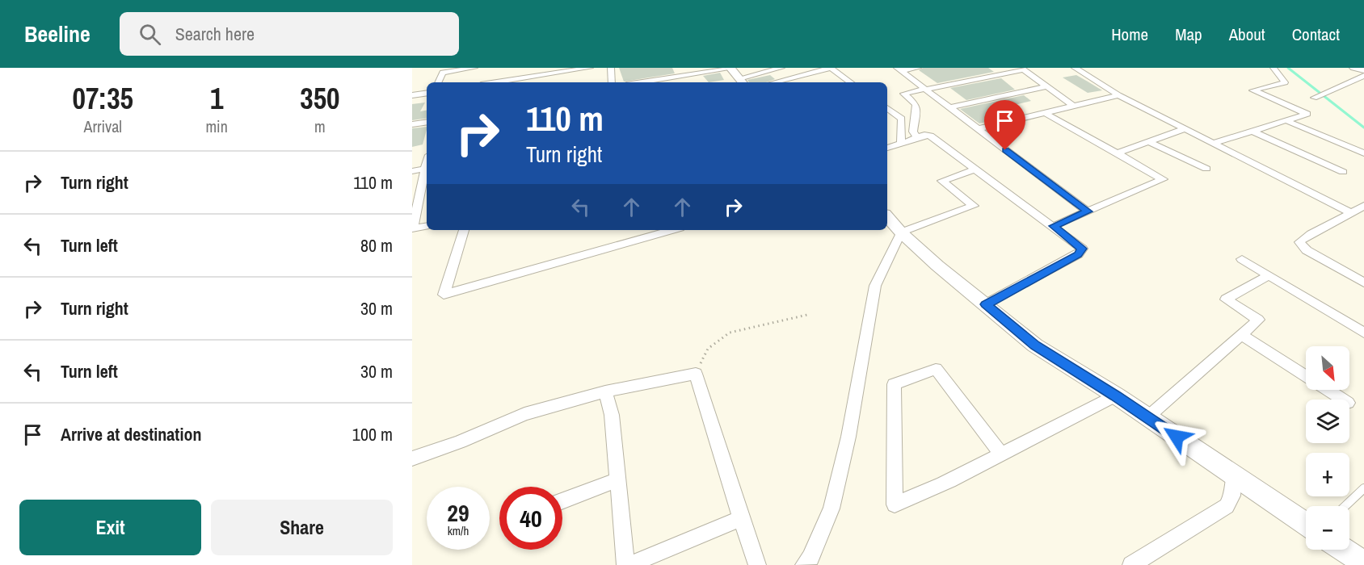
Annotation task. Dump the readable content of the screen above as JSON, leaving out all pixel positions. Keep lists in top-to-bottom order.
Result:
{
  "north": "bottom right",
  "page": {
    "header": "Beeline",
    "search": "Search here",
    "nav": [
      "Home",
      "Map",
      "About",
      "Contact"
    ],
    "eta": [
      "07:35",
      "Arrival",
      "1",
      "min",
      "350",
      "m"
    ],
    "turn": ["110 m", "Turn right"],
    "list": [
      {
        "name": "Turn right",
        "value": "110 m"
      },
      {
        "name": "Turn left",
        "value": "80 m"
      },
      {
        "name": "Turn right",
        "value": "30 m"
      },
      {
        "name": "Turn left",
        "value": "30 m"
      },
      {
        "name": "Arrive at destination",
        "value": "100 m"
      }
    ],
    "map_buttons": ["+", "−"],
    "speed": "29 km/h",
    "limit": "40",
    "buttons": ["Exit", "Share"]
  }
}
